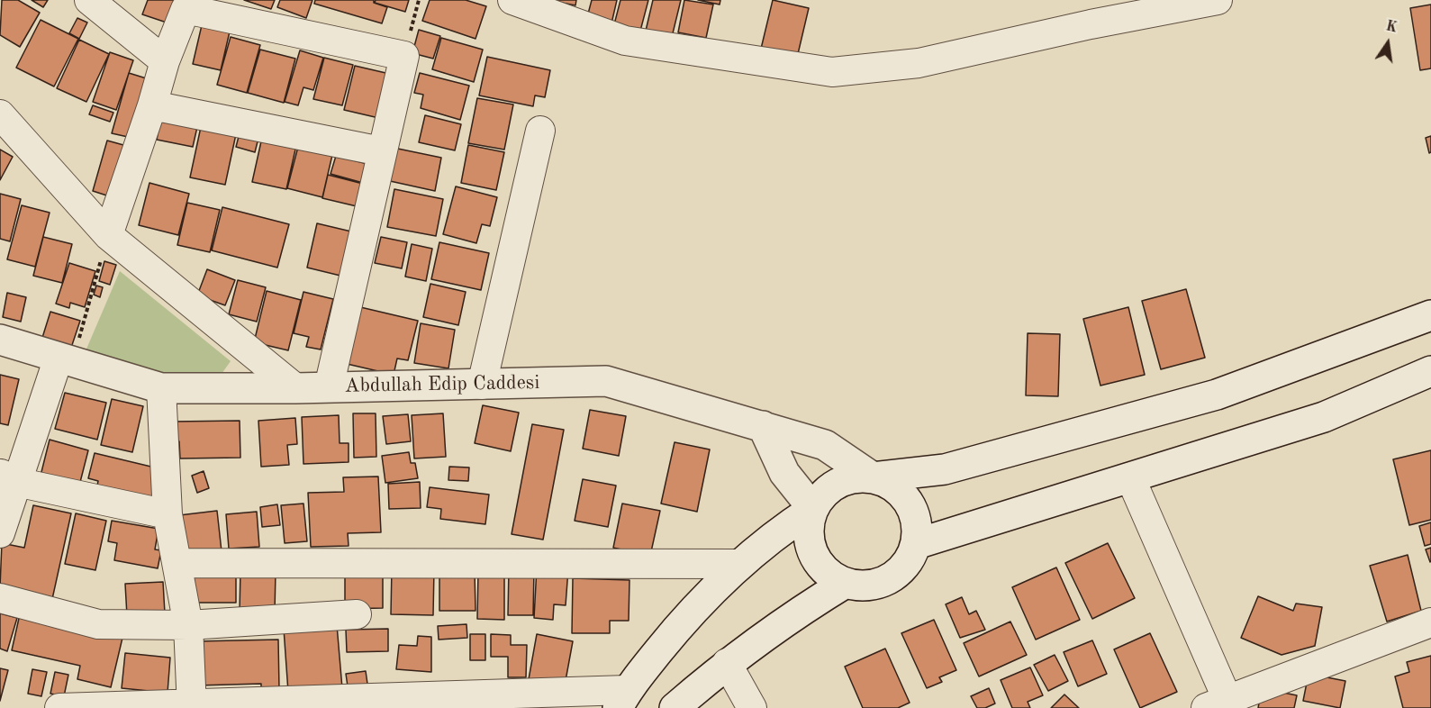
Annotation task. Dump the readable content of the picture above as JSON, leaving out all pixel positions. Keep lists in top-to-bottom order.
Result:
{
  "streets": {
    "main road": ["Abdullah Edip Caddesi"]
  },
  "north": "top"
}
